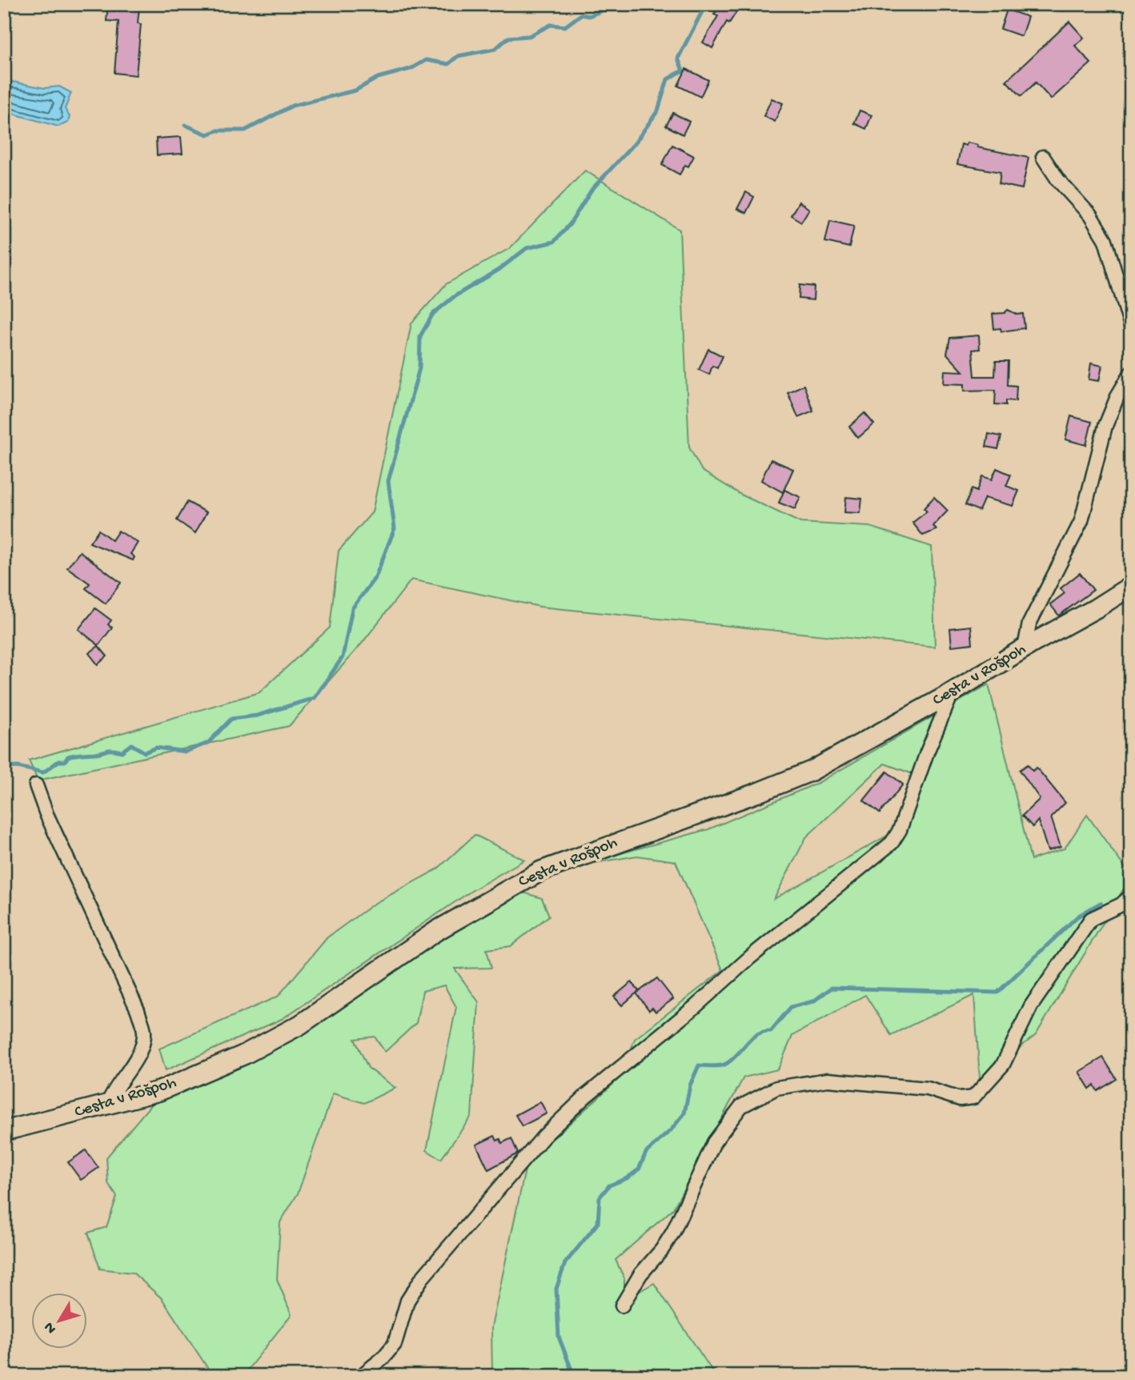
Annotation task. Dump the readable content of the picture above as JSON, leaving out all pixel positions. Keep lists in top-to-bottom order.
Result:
{
  "streets": {
    "street": ["Cesta v Rošpoh"]
  },
  "north": "bottom left"
}
